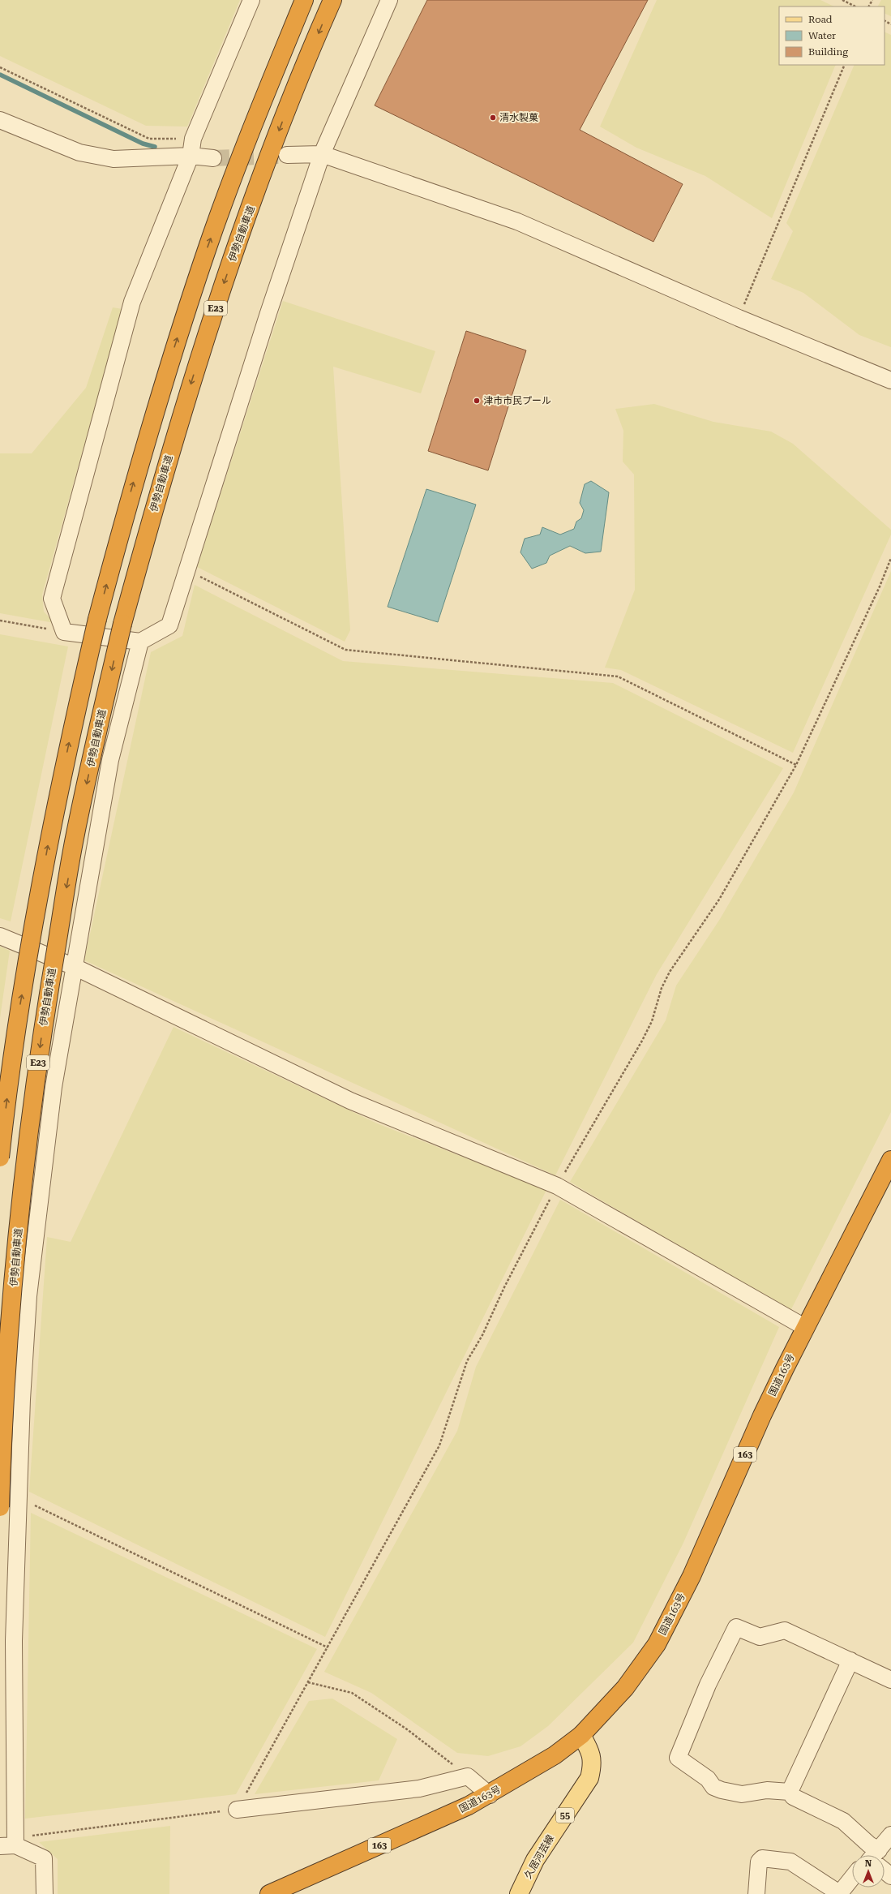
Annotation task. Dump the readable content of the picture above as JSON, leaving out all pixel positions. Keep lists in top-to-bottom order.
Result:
{
  "streets": {
    "highway": [
      "伊勢自動車道",
      "E23",
      "国道163号",
      "163"
    ],
    "main road": ["55", "久居河芸線"]
  },
  "crossings": [
    ["国道163号", "久居河芸線"]
  ],
  "places": ["清水製菓", "津市市民プール"],
  "legend": ["Road", "Water", "Building"],
  "north": "top"
}
